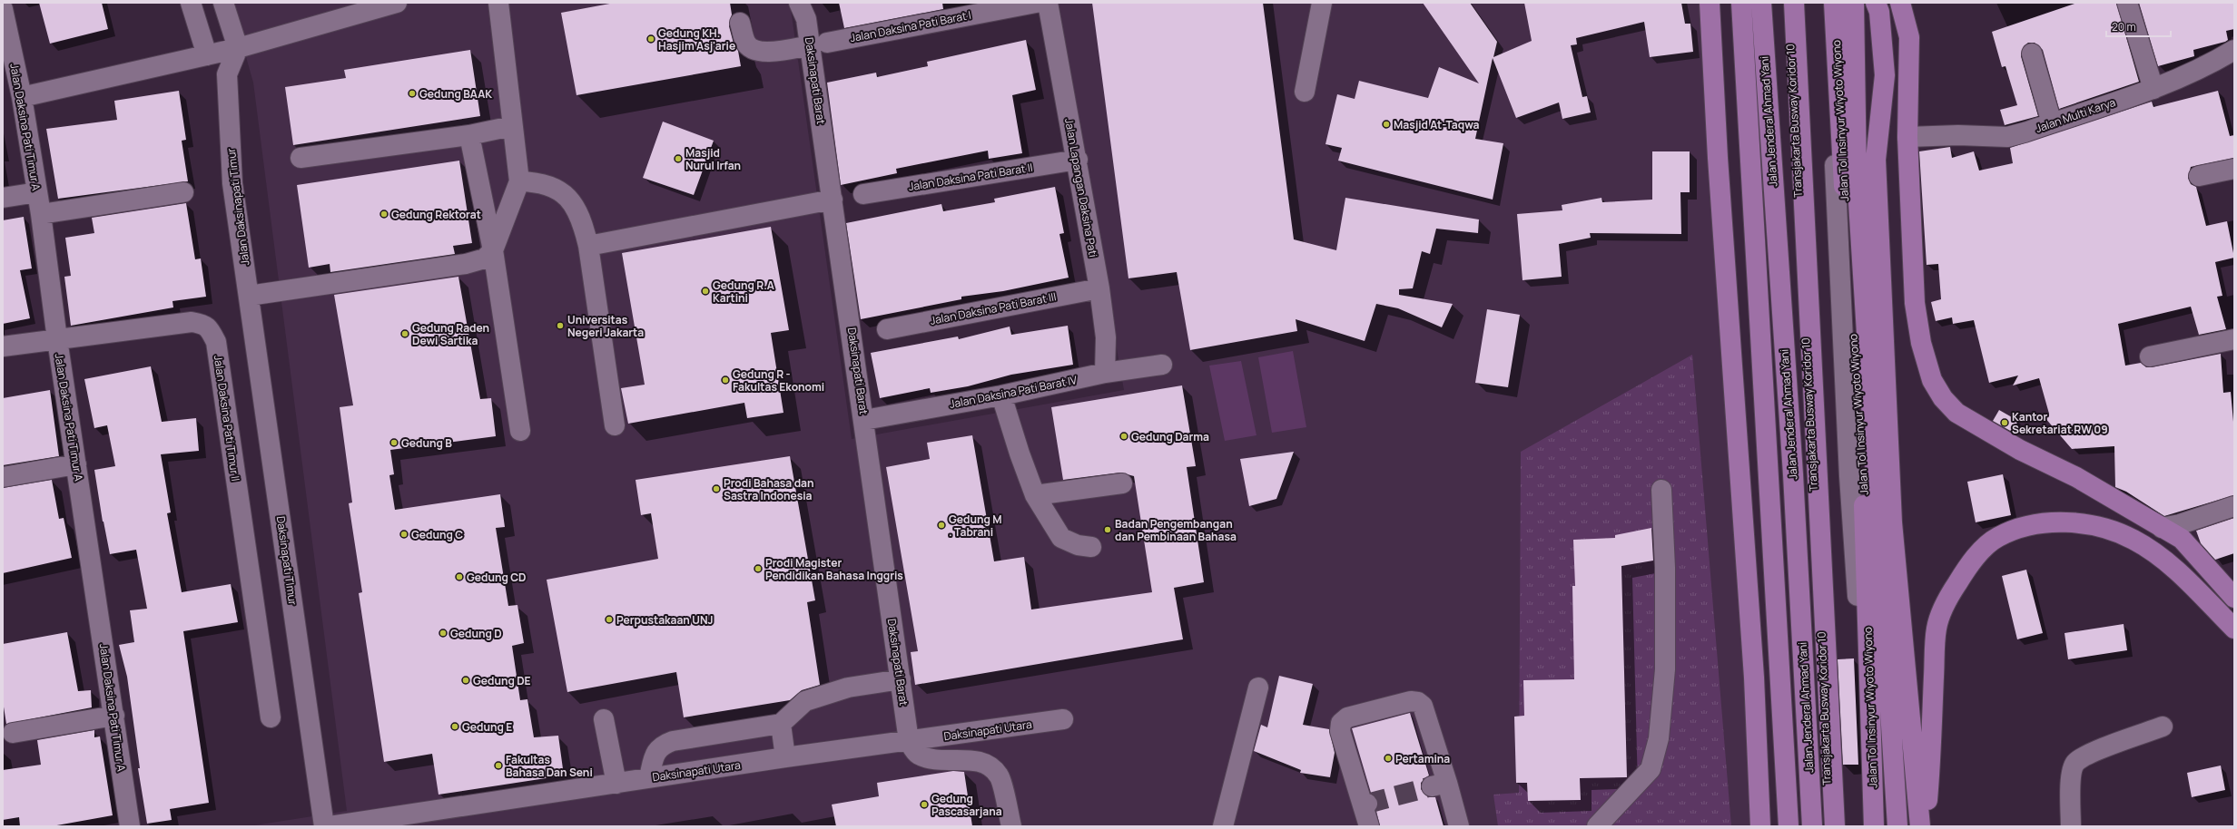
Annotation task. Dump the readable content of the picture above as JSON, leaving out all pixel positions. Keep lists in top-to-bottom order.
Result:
{
  "streets": {
    "highway": ["Jalan Tol Insinyur Wiyoto Wiyono", "Jalan Jenderal Ahmad Yani"],
    "street": [
      "Jalan Daksina Pati Barat I",
      "Daksinapati Barat",
      "Jalan Multi Karya",
      "Transjakarta Busway Koridor 10",
      "Jalan Daksina Pati Timur A",
      "Jalan Daksina Pati Barat II",
      "Jalan Lapangan Daksina Pati",
      "Jalan Daksinapati Timur",
      "Jalan Daksina Pati Barat III",
      "Jalan Daksina Pati Barat IV",
      "Jalan Daksina Pati Timur II",
      "Daksinapati TImur",
      "Daksinapati Utara"
    ]
  },
  "crossings": [
    ["Jalan Daksina Pati Barat I", "Daksinapati Barat"],
    ["Daksinapati Barat", "Jalan Daksina Pati Barat IV"],
    ["Daksinapati Barat", "Daksinapati Utara"],
    ["Jalan Daksina Pati Timur A", "Jalan Daksina Pati Timur II"],
    ["Jalan Daksina Pati Barat II", "Jalan Lapangan Daksina Pati"],
    ["Jalan Lapangan Daksina Pati", "Jalan Daksina Pati Barat III"],
    ["Jalan Lapangan Daksina Pati", "Jalan Daksina Pati Barat IV"],
    ["Jalan Daksinapati Timur", "Daksinapati TImur"]
  ],
  "places": [
    "Gedung KH. Hasjim Asj'arie",
    "Gedung BAAK",
    "Masjid At-Taqwa",
    "Masjid Nurul Irfan",
    "Gedung Rektorat",
    "Gedung R.A Kartini",
    "Universitas Negeri Jakarta",
    "Gedung Raden Dewi Sartika",
    "Gedung R - Fakultas Ekonomi",
    "Kantor Sekretariat RW 09",
    "Gedung Darma",
    "Gedung B",
    "Prodi Bahasa dan Sastra Indonesia",
    "Gedung M . Tabrani",
    "Badan Pengembangan dan Pembinaan Bahasa",
    "Gedung C",
    "Prodi Magister Pendidikan Bahasa Inggris",
    "Gedung CD",
    "Perpustakaan UNJ",
    "Gedung D",
    "Gedung DE",
    "Gedung E",
    "Pertamina",
    "Fakultas Bahasa Dan Seni",
    "Gedung Pascasarjana"
  ],
  "scale_bar": "20 m"
}
